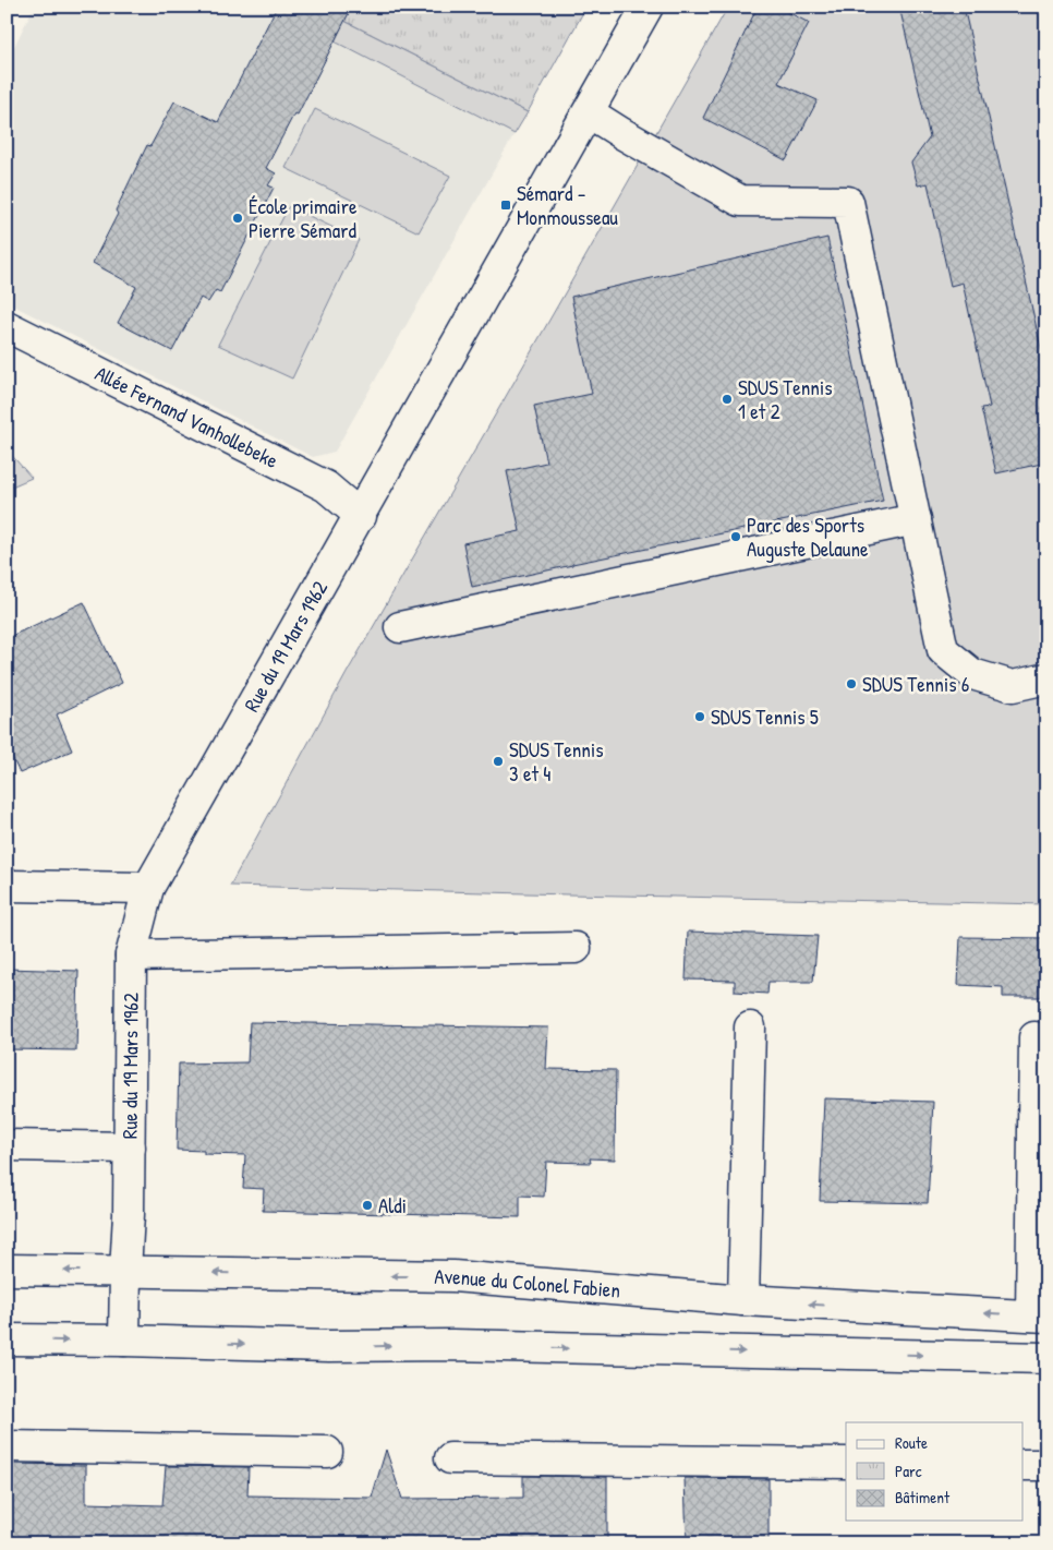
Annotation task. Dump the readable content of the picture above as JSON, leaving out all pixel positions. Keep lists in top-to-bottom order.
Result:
{
  "streets": {
    "street": ["Allée Fernand Vanhollebeke", "Rue du 19 Mars 1962", "Avenue du Colonel Fabien"]
  },
  "crossings": [
    ["Allée Fernand Vanhollebeke", "Rue du 19 Mars 1962"],
    ["Rue du 19 Mars 1962", "Avenue du Colonel Fabien"]
  ],
  "places": {
    "transit": ["Sémard - Monmousseau"],
    "other": [
      "École primaire Pierre Sémard",
      "SDUS Tennis 1 et 2",
      "Parc des Sports Auguste Delaune",
      "SDUS Tennis 6",
      "SDUS Tennis 5",
      "SDUS Tennis 3 et 4",
      "Aldi"
    ]
  },
  "legend": ["Route", "Parc", "Bâtiment"]
}
